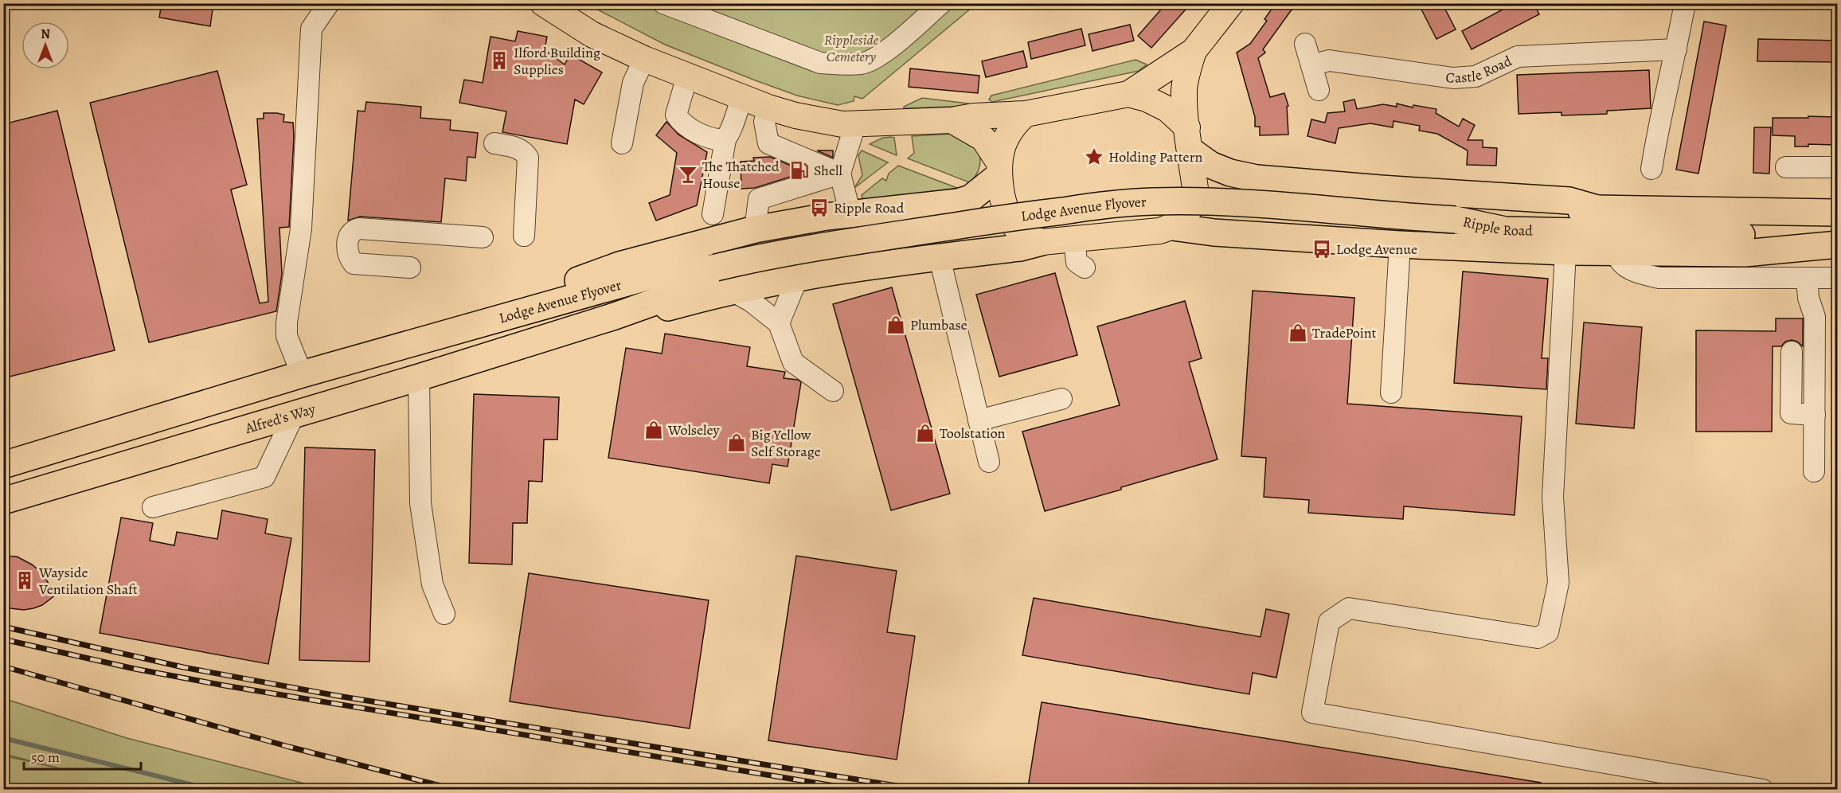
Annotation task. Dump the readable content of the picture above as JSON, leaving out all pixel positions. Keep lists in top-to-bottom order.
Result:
{
  "streets": {
    "highway": ["Lodge Avenue Flyover", "Ripple Road", "Alfred's Way"],
    "street": ["Castle Road"]
  },
  "crossings": [
    ["Lodge Avenue Flyover", "Ripple Road"],
    ["Lodge Avenue Flyover", "Alfred's Way"]
  ],
  "parks": ["Rippleside Cemetery"],
  "places": {
    "building": ["Ilford Building Supplies", "Wayside Ventilation Shaft"],
    "place": ["Holding Pattern"],
    "fuel station": ["Shell"],
    "bar": ["The Thatched House"],
    "bus stop": ["Ripple Road", "Lodge Avenue"],
    "shop": [
      "Plumbase",
      "TradePoint",
      "Wolseley",
      "Toolstation",
      "Big Yellow Self Storage"
    ]
  },
  "scale_bar": "50 m",
  "north": "top"
}
